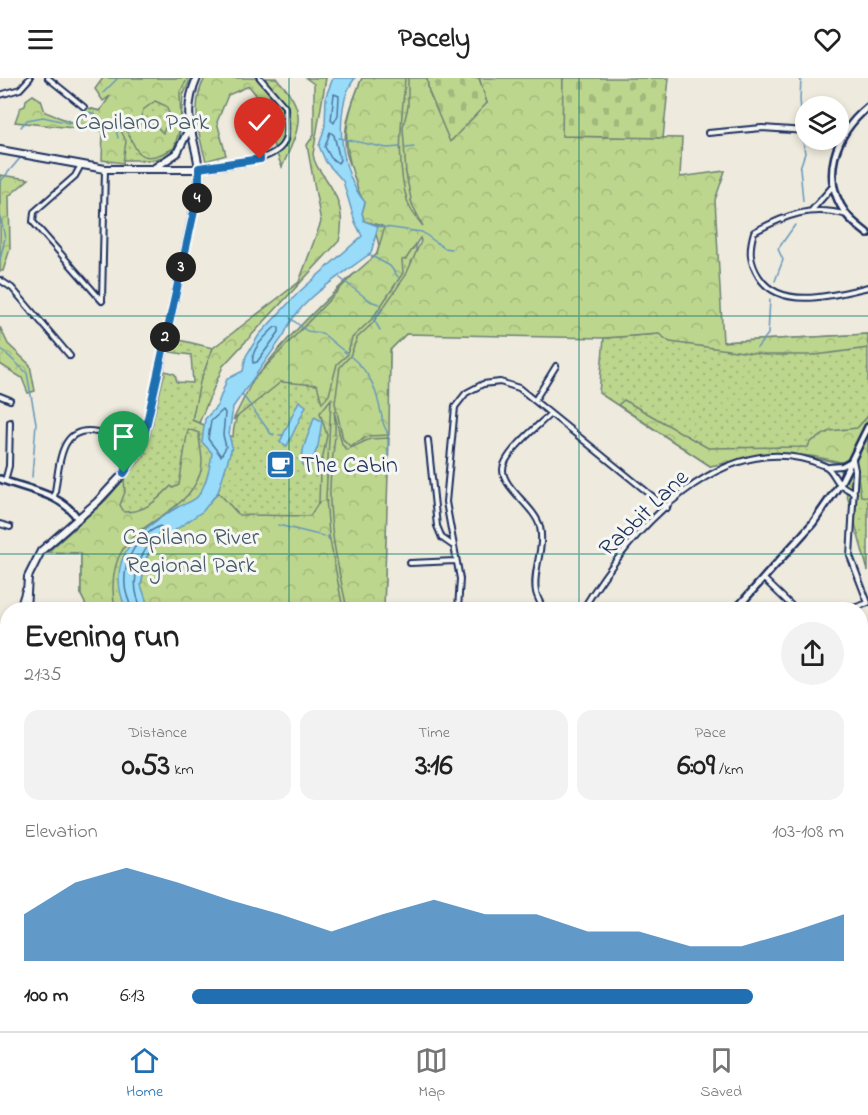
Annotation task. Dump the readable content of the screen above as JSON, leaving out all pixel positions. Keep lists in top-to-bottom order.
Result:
{
  "streets": {
    "street": ["Rabbit Lane"]
  },
  "parks": ["Capilano Park", "Capilano River Regional Park"],
  "places": {
    "cafe": ["The Cabin"]
  },
  "page": {
    "header": "Pacely",
    "pins": ["4", "3", "2"],
    "heading": ["Evening run", "21:35"],
    "stats": [
      ["Distance", "0.53 km"],
      ["Time", "3:16"],
      ["Pace", "6:09 /km"]
    ],
    "chart": ["Elevation", "103–108 m"],
    "list": [
      {
        "name": "100 m",
        "note": "6:13"
      }
    ],
    "tabs": ["Home", "Map", "Saved"]
  }
}
